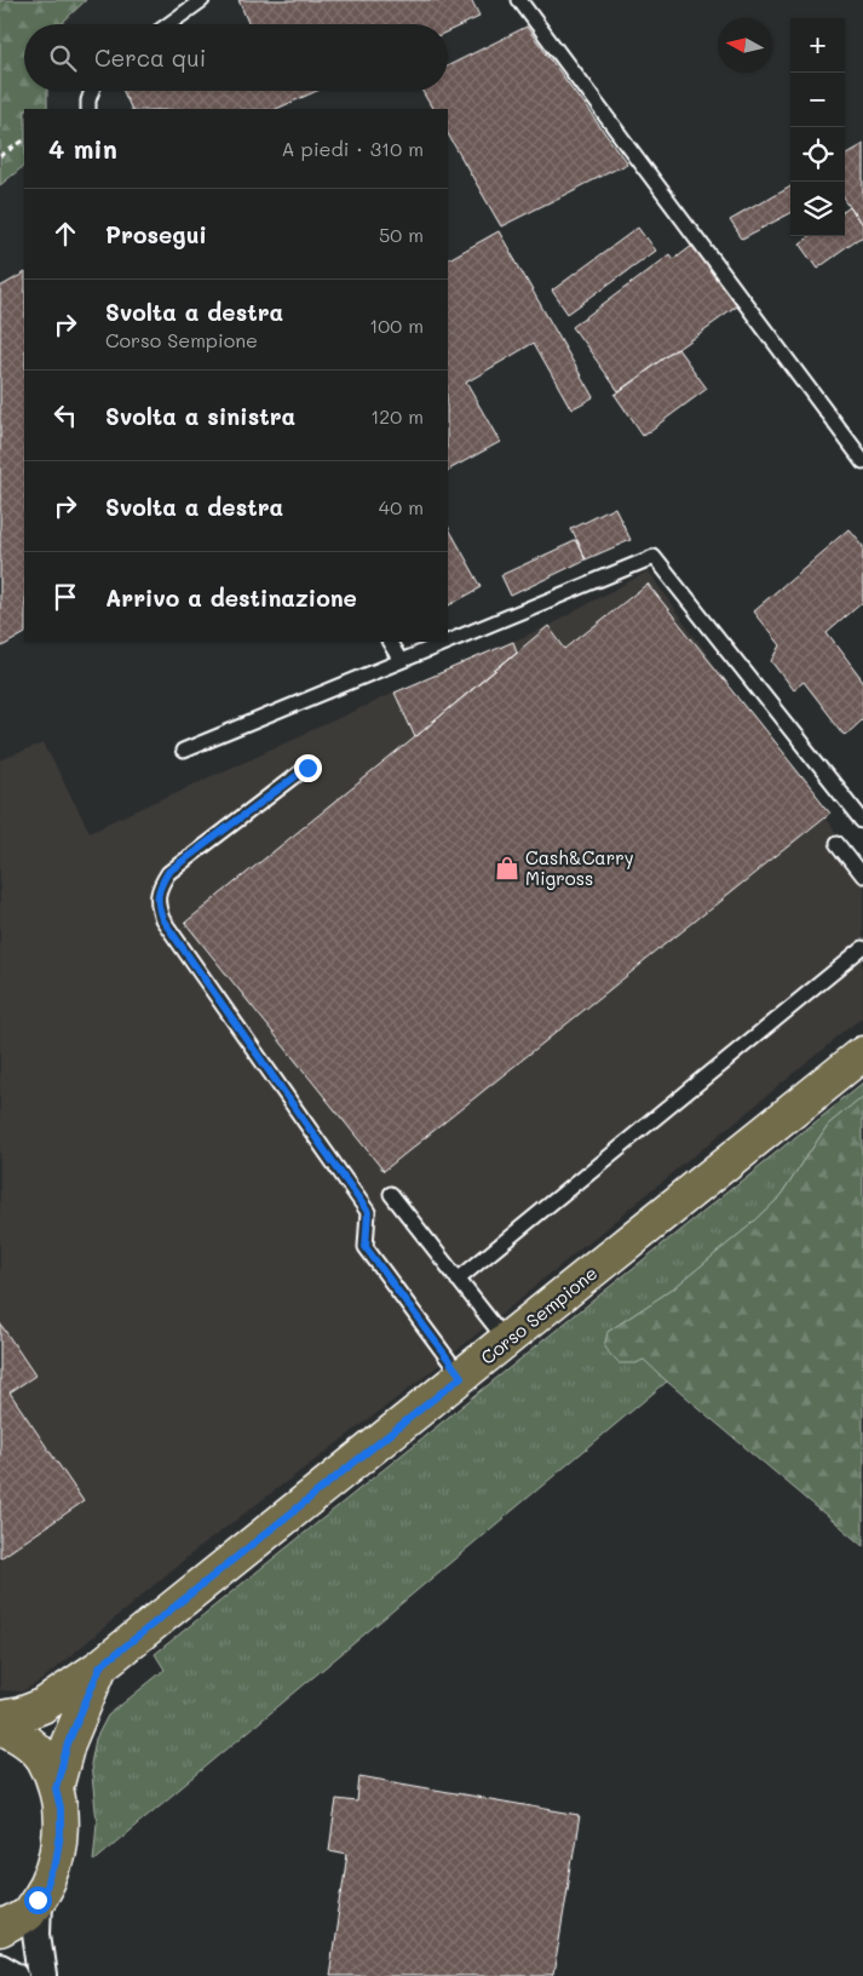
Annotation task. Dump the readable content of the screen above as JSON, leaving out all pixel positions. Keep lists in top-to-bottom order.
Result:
{
  "streets": {
    "main road": ["Corso Sempione"]
  },
  "places": {
    "shop": ["Cash&Carry Migross"]
  },
  "north": "left",
  "page": {
    "map_buttons": ["+", "−"],
    "search": "Cerca qui",
    "heading": ["4 min", "A piedi · 310 m"],
    "list": [
      ["Prosegui", "50 m"],
      ["Svolta a destra", "Corso Sempione", "100 m"],
      ["Svolta a sinistra", "120 m"],
      ["Svolta a destra", "40 m"],
      "Arrivo a destinazione"
    ]
  }
}
